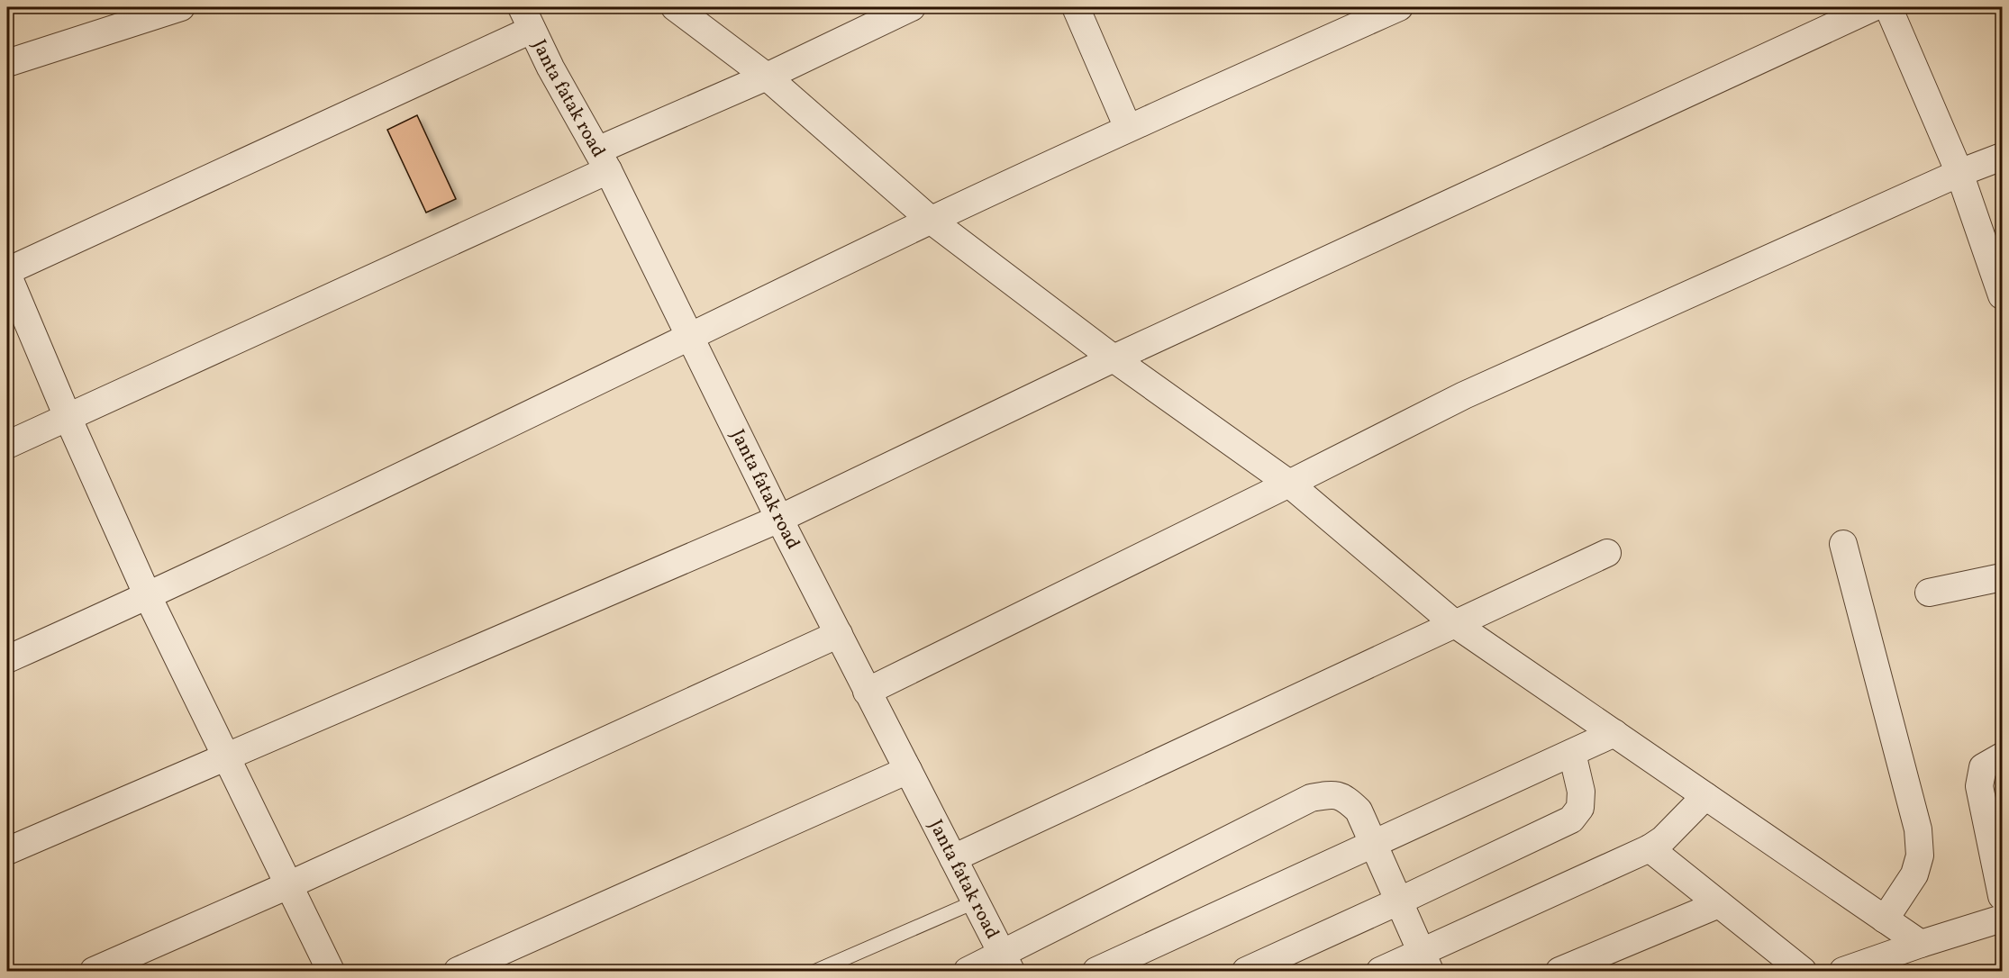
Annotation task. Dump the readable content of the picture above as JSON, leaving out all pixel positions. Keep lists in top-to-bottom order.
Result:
{
  "streets": {
    "street": ["Janta fatak road"]
  }
}
